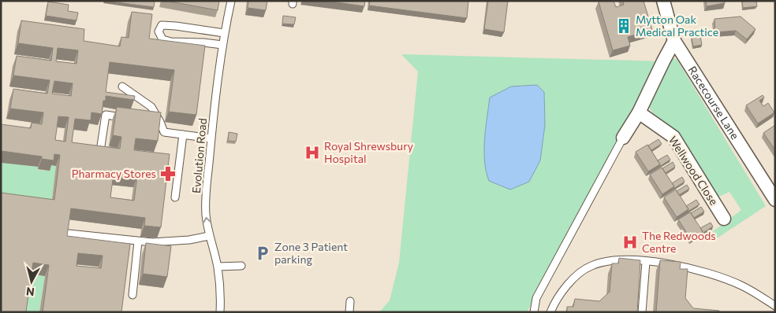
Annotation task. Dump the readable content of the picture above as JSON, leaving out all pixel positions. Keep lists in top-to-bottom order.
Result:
{
  "streets": {
    "street": ["Racecourse Lane", "Wellwood Close"],
    "lane": ["Evolution Road"]
  },
  "places": {
    "building": ["Mytton Oak Medical Practice"],
    "hospital": ["Royal Shrewsbury Hospital", "The Redwoods Centre"],
    "pharmacy": ["Pharmacy Stores"],
    "parking": ["Zone 3 Patient parking"]
  },
  "north": "bottom"
}
